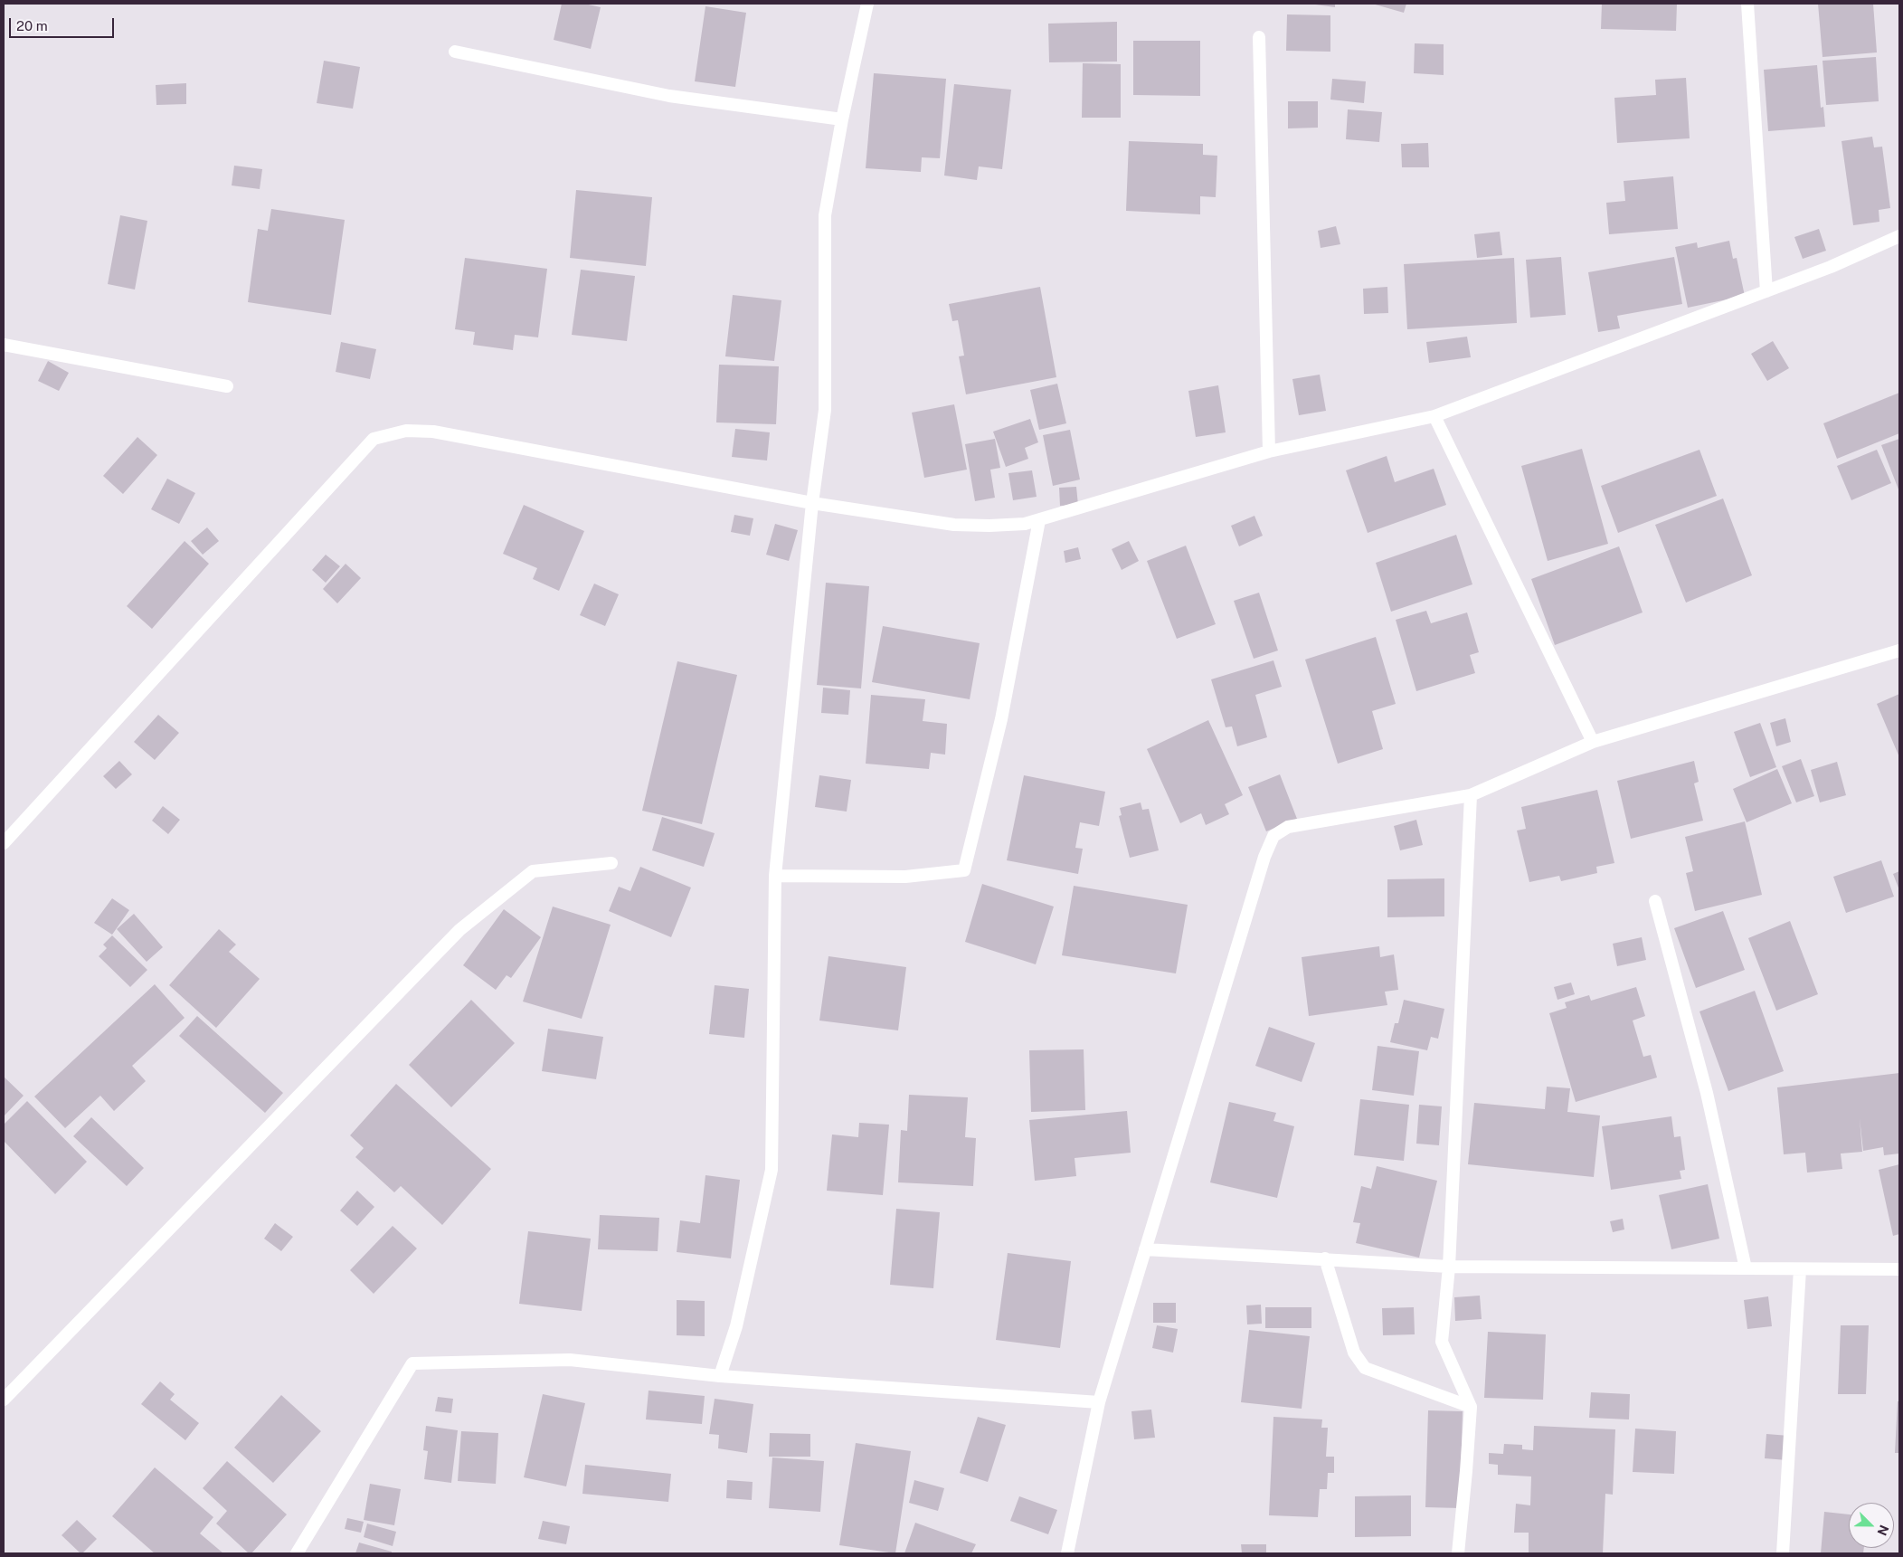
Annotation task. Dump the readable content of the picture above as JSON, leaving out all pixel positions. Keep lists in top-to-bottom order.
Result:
{
  "scale_bar": "20 m",
  "north": "bottom right"
}
